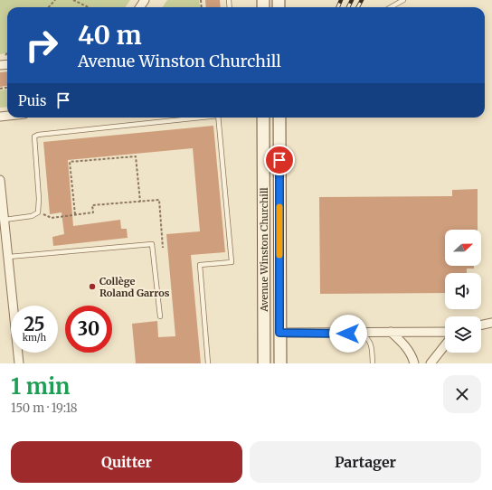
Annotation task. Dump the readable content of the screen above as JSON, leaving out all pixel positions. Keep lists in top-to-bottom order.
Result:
{
  "streets": {
    "main road": ["Avenue Winston Churchill"]
  },
  "places": ["Collège Roland Garros"],
  "north": "right",
  "page": {
    "turn": ["40 m", "Avenue Winston Churchill"],
    "then": "Puis",
    "speed": "25 km/h",
    "limit": "30",
    "heading": ["1 min", "150 m · 19:18"],
    "buttons": ["Quitter", "Partager"]
  }
}
